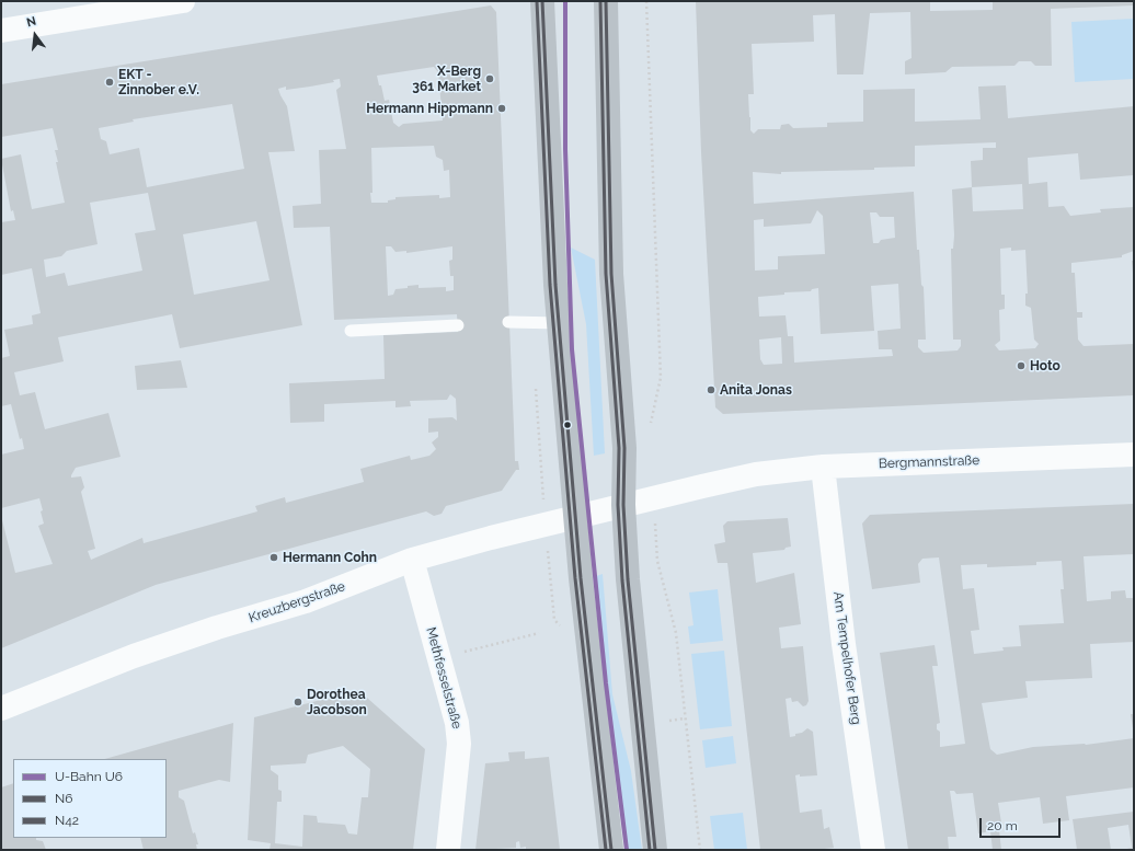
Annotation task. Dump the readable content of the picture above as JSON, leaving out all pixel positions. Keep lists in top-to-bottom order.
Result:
{
  "streets": {
    "street": [
      "Bergmannstraße",
      "Kreuzbergstraße",
      "Am Tempelhofer Berg",
      "Methfesselstraße"
    ]
  },
  "crossings": [
    ["Bergmannstraße", "Kreuzbergstraße"],
    ["Bergmannstraße", "Am Tempelhofer Berg"],
    ["Kreuzbergstraße", "Methfesselstraße"]
  ],
  "places": [
    "X-Berg 361 Market",
    "EKT - Zinnober e.V.",
    "Hermann Hippmann",
    "Hoto",
    "Anita Jonas",
    "Hermann Cohn",
    "Dorothea Jacobson"
  ],
  "lines": ["metro line U6", "transit line N6", "transit line N42"],
  "legend": ["U-Bahn U6", "N6", "N42"],
  "scale_bar": "20 m",
  "north": "top"
}
